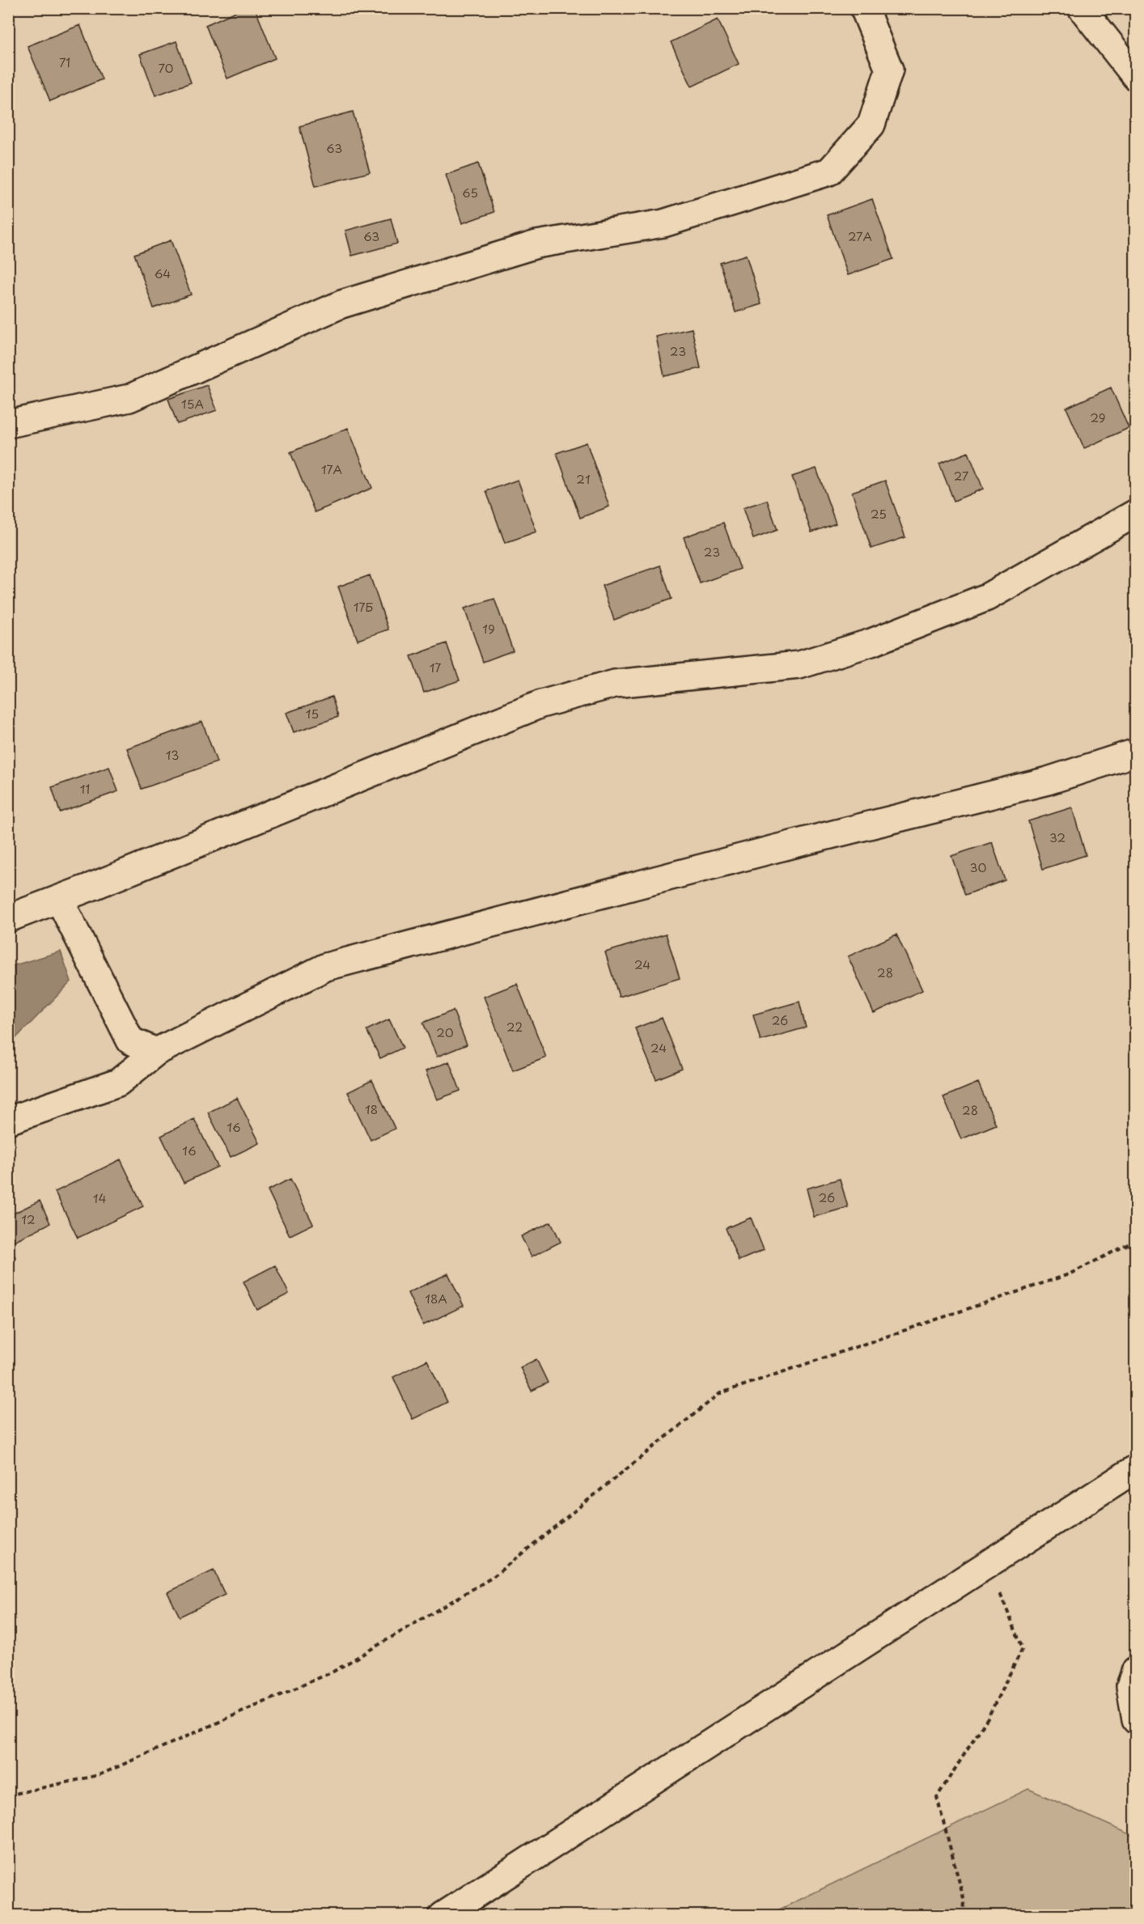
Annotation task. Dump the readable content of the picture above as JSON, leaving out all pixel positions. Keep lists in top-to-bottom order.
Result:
{
  "house_numbers": [
    "71",
    "70",
    "63",
    "65",
    "63",
    "27А",
    "64",
    "23",
    "15А",
    "29",
    "17А",
    "27",
    "21",
    "25",
    "23",
    "17Б",
    "19",
    "17",
    "15",
    "13",
    "11",
    "32",
    "30",
    "24",
    "28",
    "26",
    "22",
    "20",
    "24",
    "18",
    "28",
    "16",
    "16",
    "26",
    "14",
    "12",
    "18А"
  ]
}
